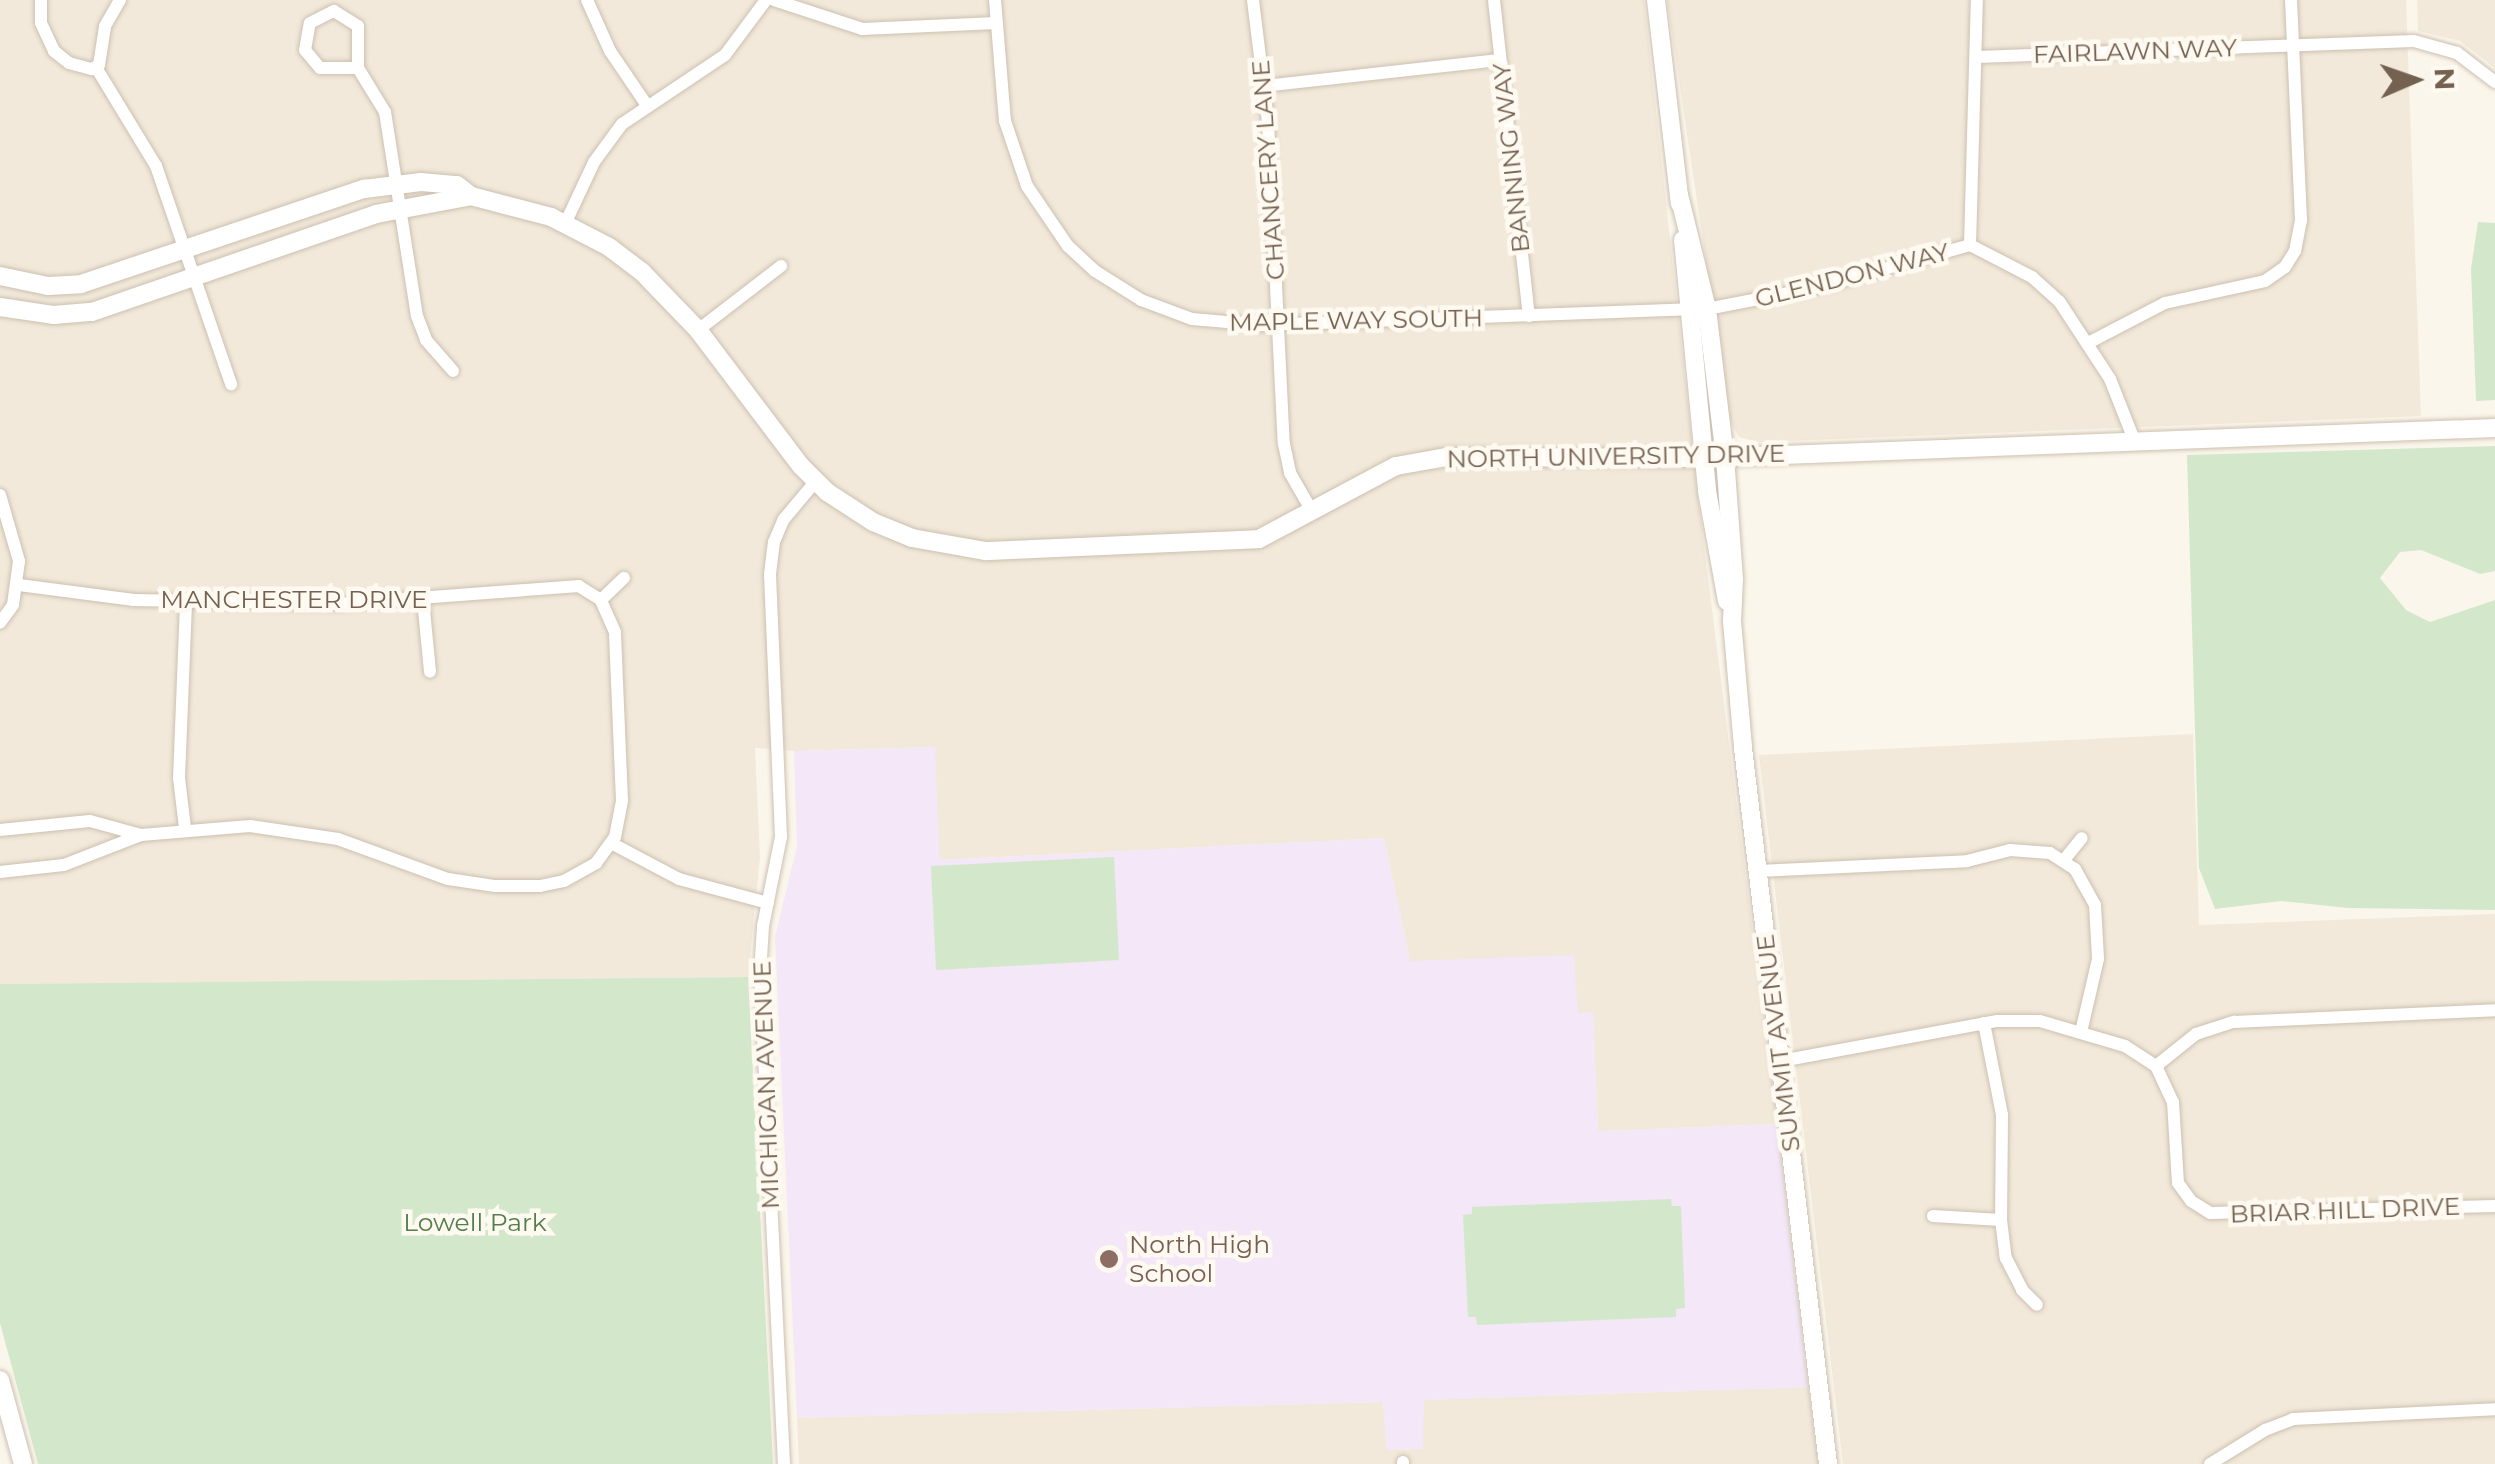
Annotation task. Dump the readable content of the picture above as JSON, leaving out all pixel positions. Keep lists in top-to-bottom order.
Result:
{
  "streets": {
    "street": [
      "FAIRLAWN WAY",
      "BANNING WAY",
      "CHANCERY LANE",
      "GLENDON WAY",
      "MAPLE WAY SOUTH",
      "NORTH UNIVERSITY DRIVE",
      "MANCHESTER DRIVE",
      "SUMMIT AVENUE",
      "MICHIGAN AVENUE",
      "BRIAR HILL DRIVE"
    ]
  },
  "crossings": [
    ["BANNING WAY", "MAPLE WAY SOUTH"],
    ["CHANCERY LANE", "MAPLE WAY SOUTH"],
    ["CHANCERY LANE", "NORTH UNIVERSITY DRIVE"],
    ["GLENDON WAY", "MAPLE WAY SOUTH"],
    ["GLENDON WAY", "NORTH UNIVERSITY DRIVE"],
    ["GLENDON WAY", "SUMMIT AVENUE"],
    ["MAPLE WAY SOUTH", "SUMMIT AVENUE"],
    ["NORTH UNIVERSITY DRIVE", "SUMMIT AVENUE"],
    ["NORTH UNIVERSITY DRIVE", "MICHIGAN AVENUE"]
  ],
  "parks": ["Lowell Park"],
  "places": ["North High School"],
  "north": "right"
}
